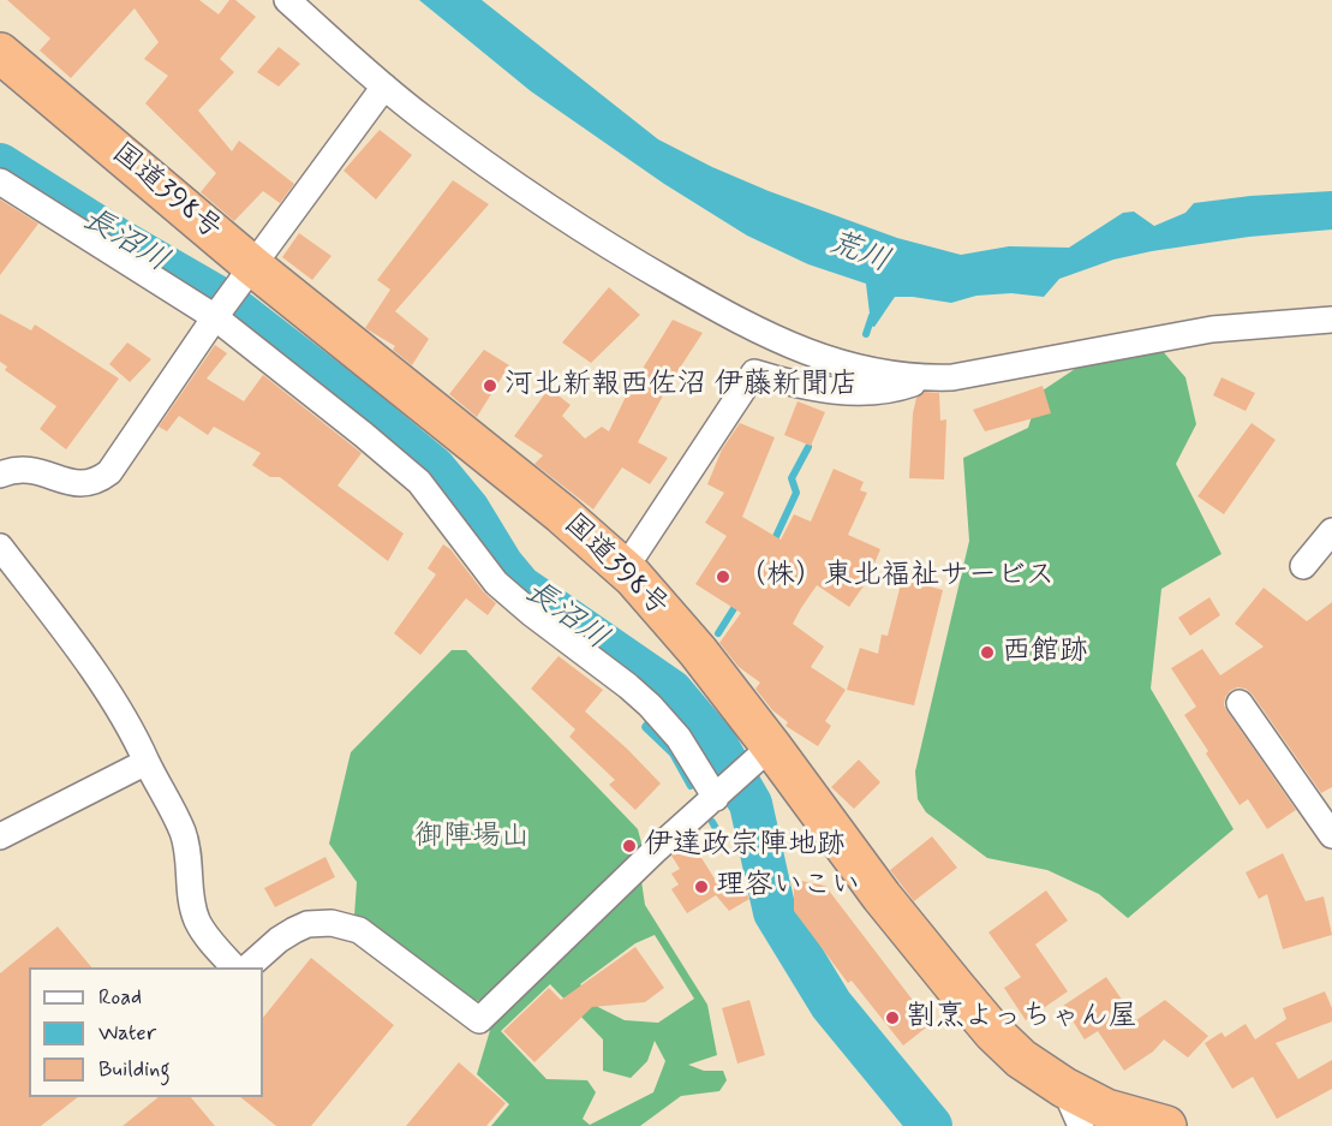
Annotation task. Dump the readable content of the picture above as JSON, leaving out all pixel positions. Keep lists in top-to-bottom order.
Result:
{
  "streets": {
    "highway": ["国道398号"]
  },
  "water": ["長沼川", "荒川"],
  "parks": ["御陣場山"],
  "places": [
    "河北新報西佐沼 伊藤新聞店",
    "（株）東北福祉サービス",
    "西館跡",
    "伊達政宗陣地跡",
    "理容いこい",
    "割烹よっちゃん屋"
  ],
  "legend": ["Road", "Water", "Building"]
}
